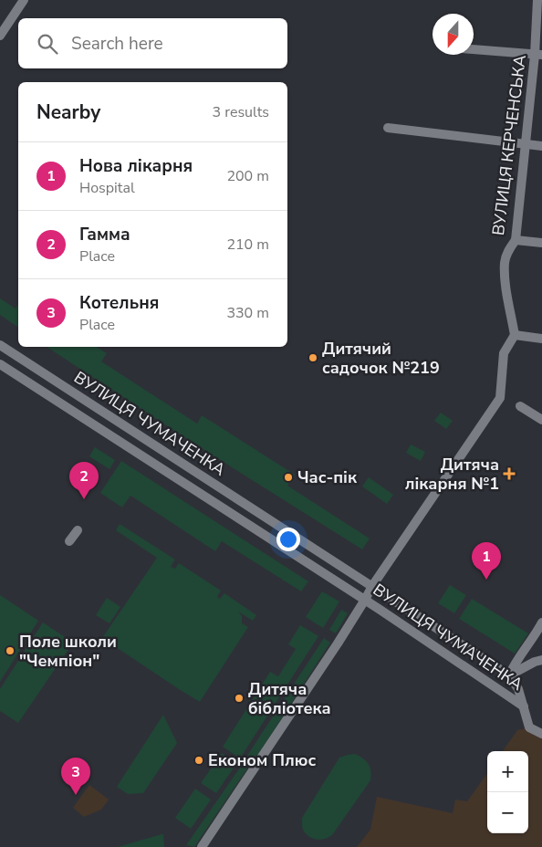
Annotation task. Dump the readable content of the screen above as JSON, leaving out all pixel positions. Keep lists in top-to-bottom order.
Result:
{
  "streets": {
    "street": ["ВУЛИЦЯ КЕРЧЕНСЬКА", "ВУЛИЦЯ ЧУМАЧЕНКА"]
  },
  "places": {
    "other": [
      "Дитячий садочок №219",
      "Час-пік",
      "Поле школи \"Чемпіон\"",
      "Дитяча бібліотека",
      "Економ Плюс"
    ],
    "health": ["Дитяча лікарня №1"]
  },
  "north": "bottom",
  "page": {
    "search": "Search here",
    "heading": ["Nearby", "3 results"],
    "list": [
      {
        "mark": "1",
        "name": "Нова лікарня",
        "note": "Hospital",
        "value": "200 m"
      },
      {
        "mark": "2",
        "name": "Гамма",
        "note": "Place",
        "value": "210 m"
      },
      {
        "mark": "3",
        "name": "Котельня",
        "note": "Place",
        "value": "330 m"
      }
    ],
    "pins": ["2", "1", "3"],
    "map_buttons": ["+", "−"]
  }
}
